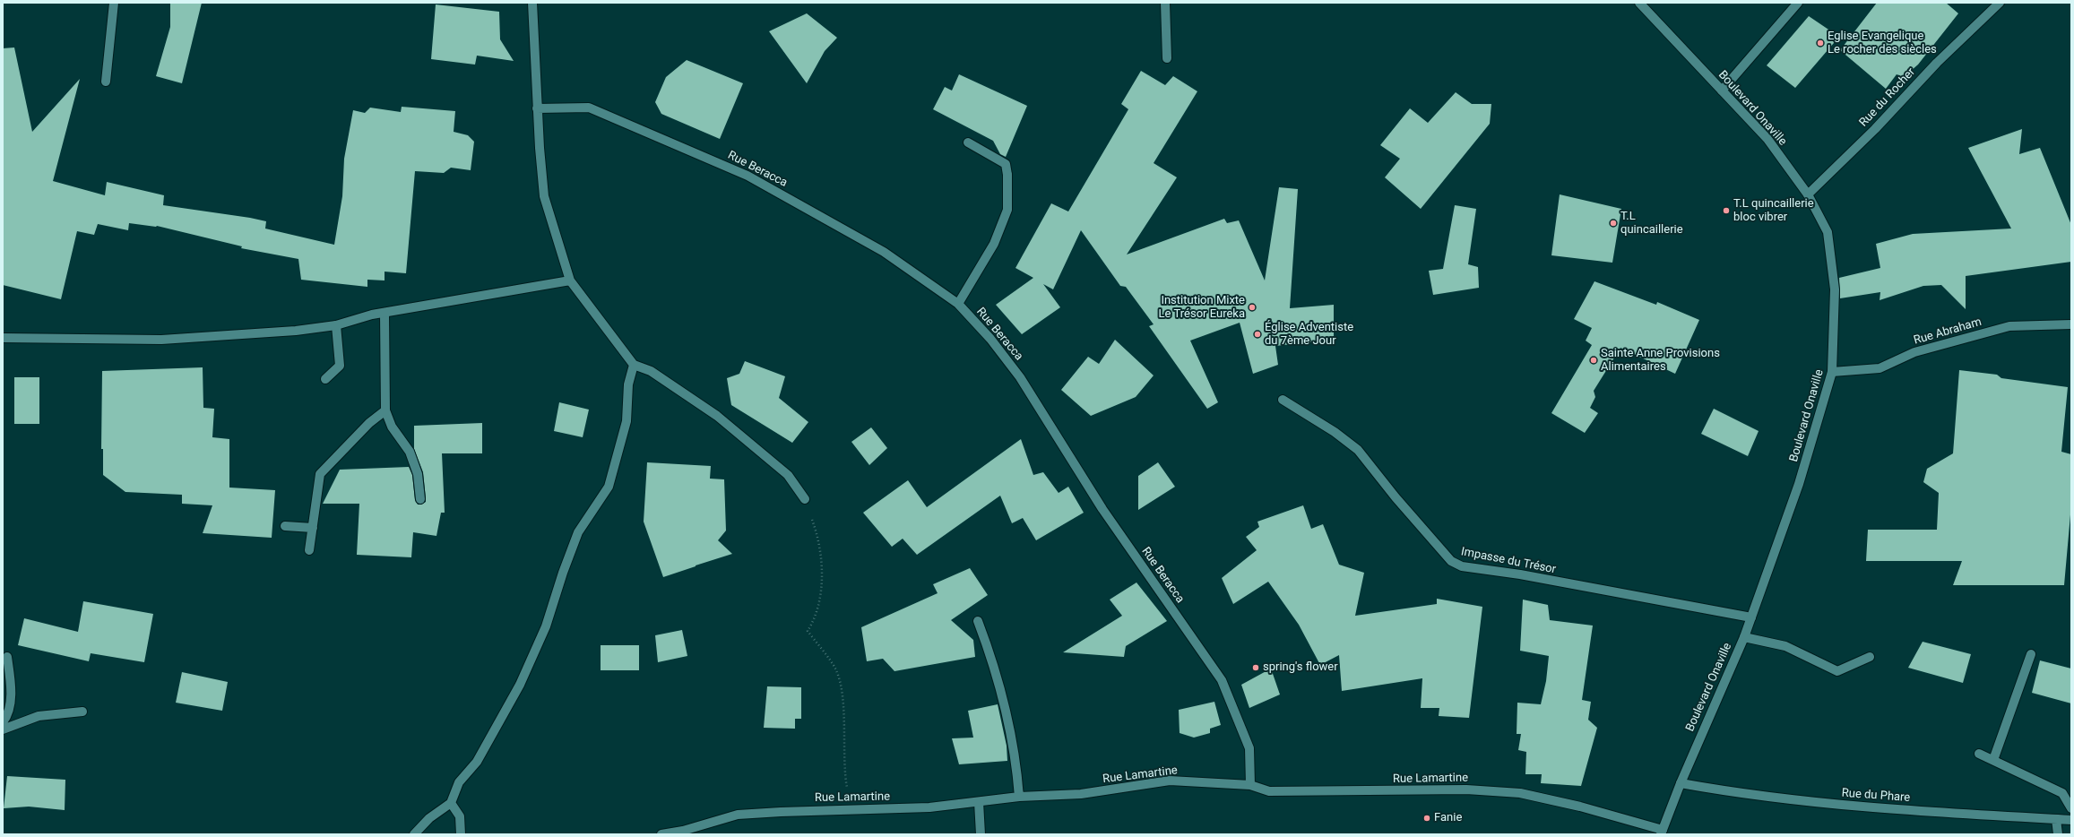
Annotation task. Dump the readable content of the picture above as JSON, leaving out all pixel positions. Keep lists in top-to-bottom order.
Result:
{
  "streets": {
    "street": [
      "Rue du Rocher",
      "Boulevard Onaville",
      "Rue Beracca",
      "Rue Abraham",
      "Impasse du Trésor",
      "Rue Lamartine",
      "Rue du Phare"
    ]
  },
  "crossings": [
    ["Rue du Rocher", "Boulevard Onaville"],
    ["Boulevard Onaville", "Rue Abraham"],
    ["Boulevard Onaville", "Impasse du Trésor"],
    ["Boulevard Onaville", "Rue Lamartine"],
    ["Boulevard Onaville", "Rue du Phare"],
    ["Rue Beracca", "Rue Lamartine"]
  ],
  "places": [
    "Eglise Evangelique Le rocher des siècles",
    "T.L quincaillerie bloc vibrer",
    "T.L quincaillerie",
    "Institution Mixte Le Trésor Eureka",
    "Église Adventiste du 7ème Jour",
    "Sainte Anne Provisions Alimentaires",
    "spring's flower",
    "Fanie"
  ]
}
